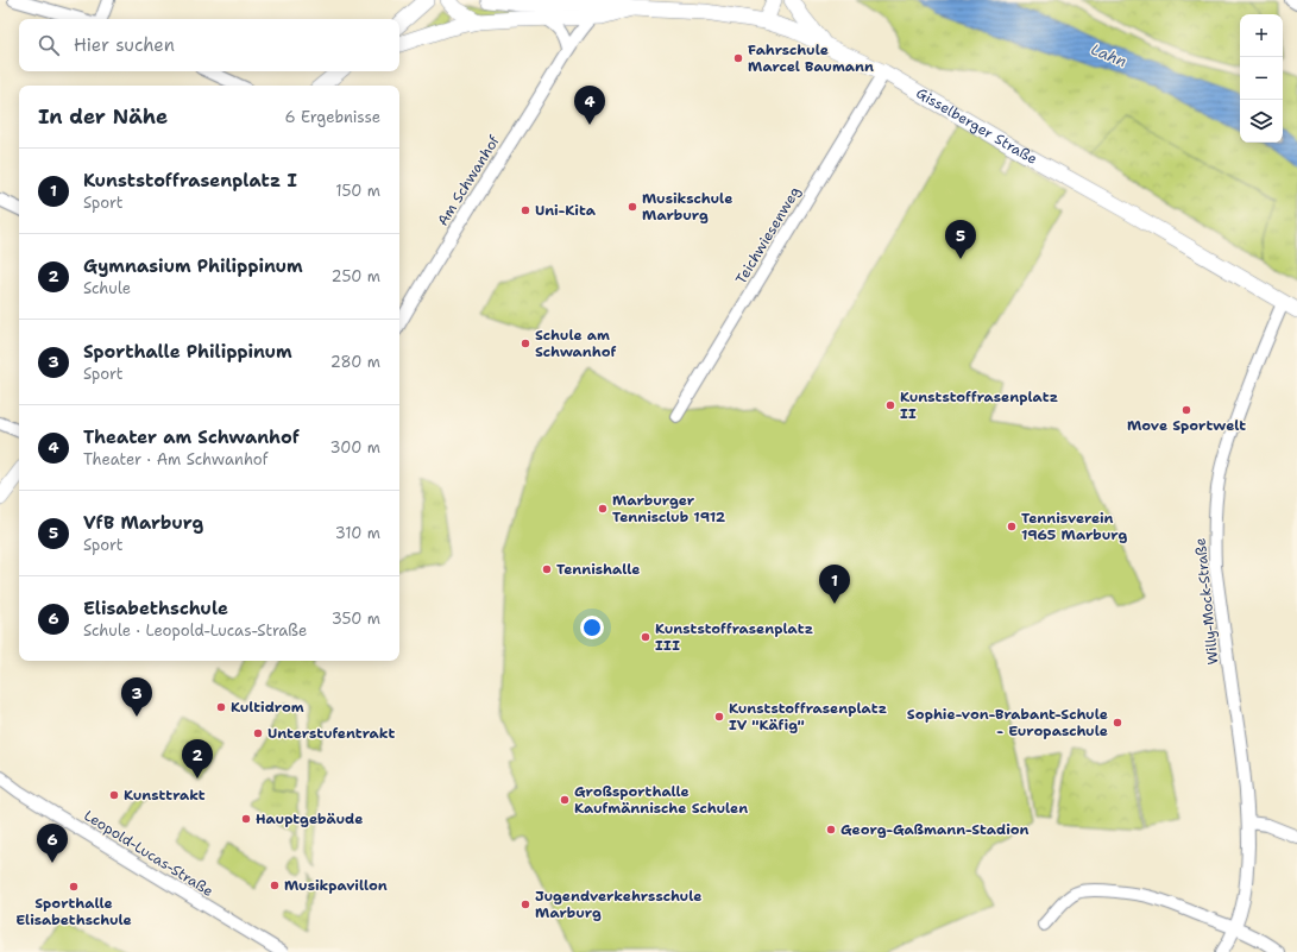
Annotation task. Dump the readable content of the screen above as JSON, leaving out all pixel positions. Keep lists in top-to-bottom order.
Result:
{
  "streets": {
    "main road": ["Gisselberger Straße"],
    "street": [
      "Am Schwanhof",
      "Teichwiesenweg",
      "Willy-Mock-Straße",
      "Leopold-Lucas-Straße"
    ]
  },
  "crossings": [
    ["Gisselberger Straße", "Am Schwanhof"],
    ["Gisselberger Straße", "Teichwiesenweg"],
    ["Gisselberger Straße", "Willy-Mock-Straße"]
  ],
  "water": ["Lahn"],
  "places": [
    "Fahrschule Marcel Baumann",
    "Musikschule Marburg",
    "Uni-Kita",
    "Schule am Schwanhof",
    "Kunststoffrasenplatz II",
    "Move Sportwelt",
    "Marburger Tennisclub 1912",
    "Tennisverein 1965 Marburg",
    "Tennishalle",
    "Kunststoffrasenplatz III",
    "Kultidrom",
    "Kunststoffrasenplatz IV \"Käfig\"",
    "Sophie-von-Brabant-Schule - Europaschule",
    "Unterstufentrakt",
    "Kunsttrakt",
    "Großsporthalle Kaufmännische Schulen",
    "Hauptgebäude",
    "Georg-Gaßmann-Stadion",
    "Musikpavillon",
    "Sporthalle Elisabethschule",
    "Jugendverkehrsschule Marburg"
  ],
  "page": {
    "map_buttons": ["+", "−"],
    "search": "Hier suchen",
    "pins": [
      "4",
      "5",
      "1",
      "3",
      "2",
      "6"
    ],
    "heading": ["In der Nähe", "6 Ergebnisse"],
    "list": [
      {
        "mark": "1",
        "name": "Kunststoffrasenplatz I",
        "note": "Sport",
        "value": "150 m"
      },
      {
        "mark": "2",
        "name": "Gymnasium Philippinum",
        "note": "Schule",
        "value": "250 m"
      },
      {
        "mark": "3",
        "name": "Sporthalle Philippinum",
        "note": "Sport",
        "value": "280 m"
      },
      {
        "mark": "4",
        "name": "Theater am Schwanhof",
        "note": "Theater · Am Schwanhof",
        "value": "300 m"
      },
      {
        "mark": "5",
        "name": "VfB Marburg",
        "note": "Sport",
        "value": "310 m"
      },
      {
        "mark": "6",
        "name": "Elisabethschule",
        "note": "Schule · Leopold-Lucas-Straße",
        "value": "350 m"
      }
    ]
  }
}
